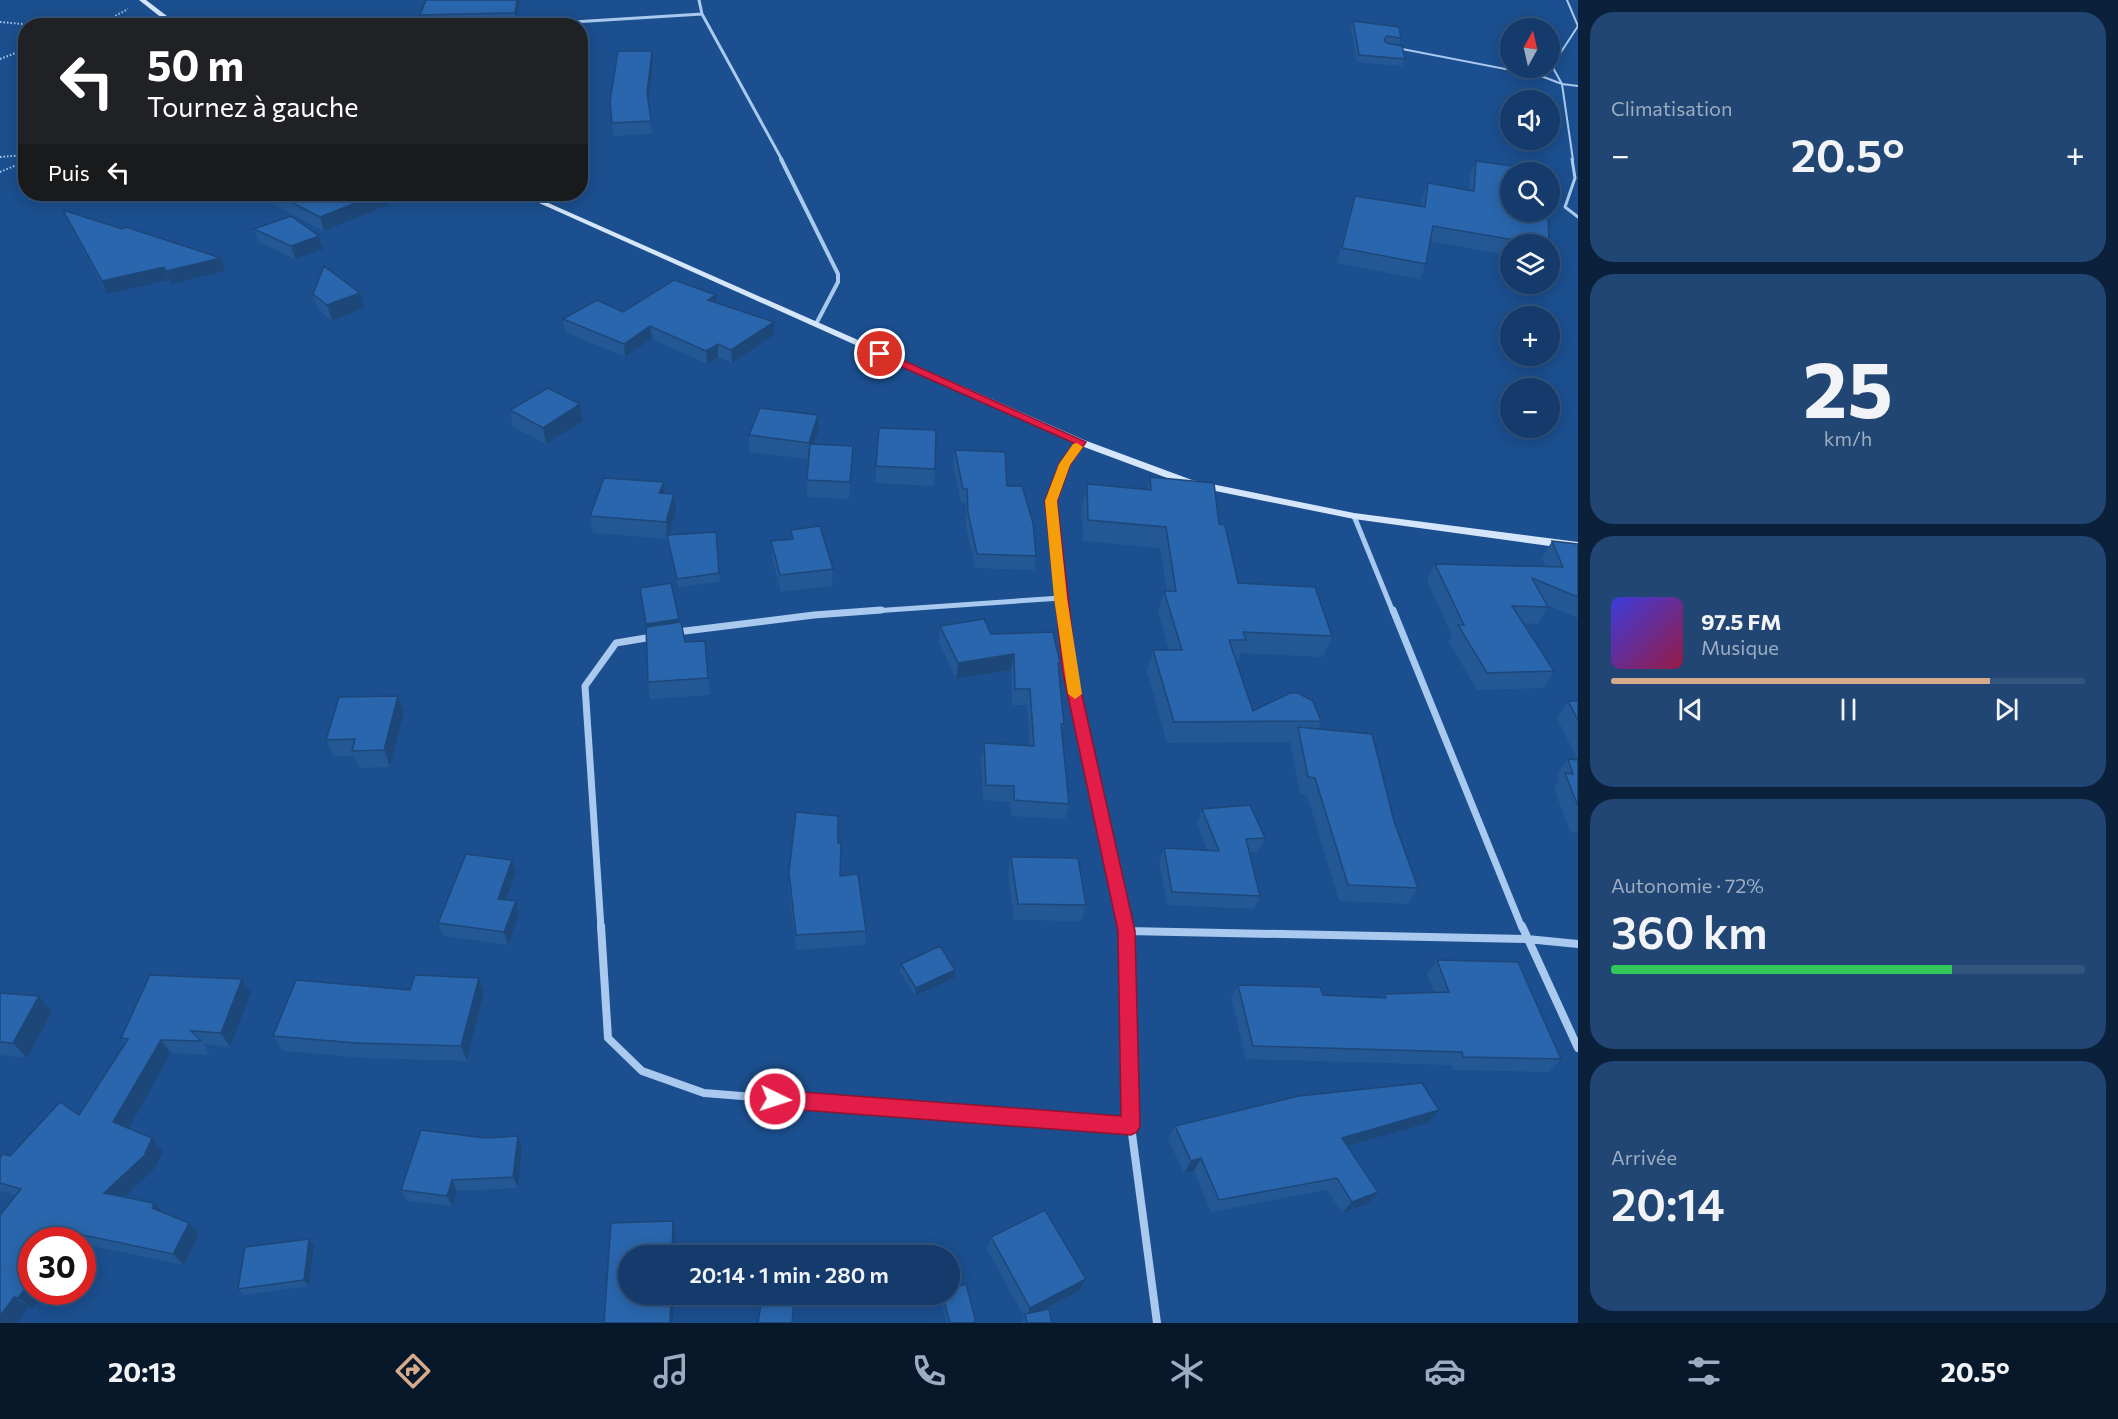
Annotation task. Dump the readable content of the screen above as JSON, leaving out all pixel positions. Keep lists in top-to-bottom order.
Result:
{
  "north": "top",
  "page": {
    "tile": [
      "Climatisation",
      ["25", "km/h"],
      ["Autonomie · 72%", "360 km"],
      ["Arrivée", "20:14"]
    ],
    "map_buttons": ["+", "−"],
    "turn": ["50 m", "Tournez à gauche"],
    "heat": ["−", "20.5°", "+"],
    "then": "Puis",
    "song": ["97.5 FM", "Musique"],
    "limit": "30",
    "trip": "20:14 · 1 min · 280 m",
    "tabs": ["20:13", "20.5°"]
  }
}
